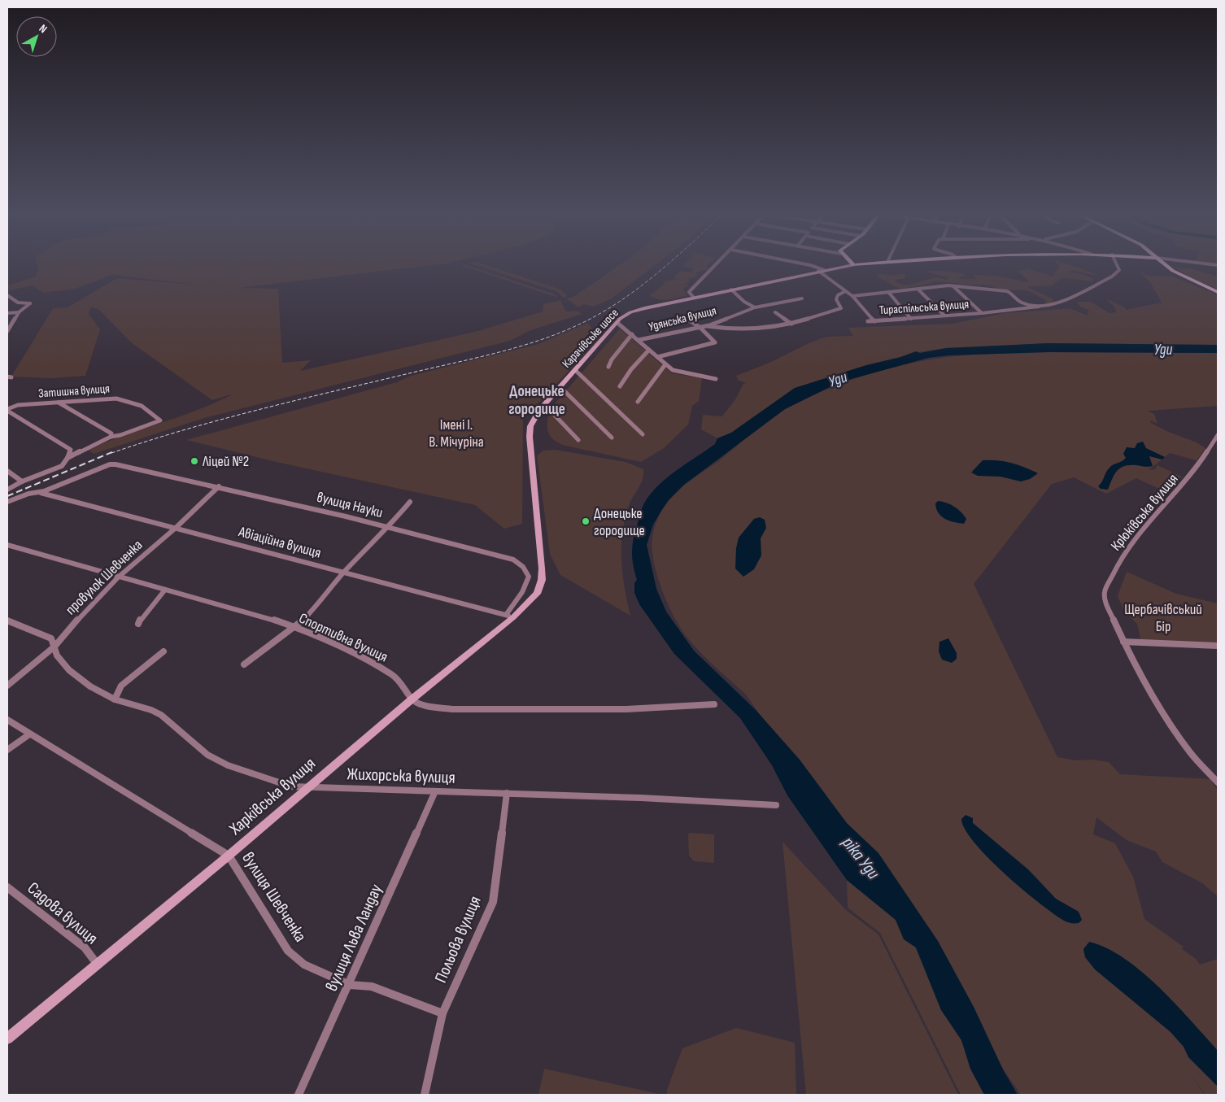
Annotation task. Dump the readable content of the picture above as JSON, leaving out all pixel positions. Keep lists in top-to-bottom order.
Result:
{
  "streets": {
    "main road": ["Карачівське шосе", "Харківська вулиця"],
    "street": [
      "Тираспільська вулиця",
      "Удянська вулиця",
      "Затишна вулиця",
      "вулиця Науки",
      "Крюківська вулиця",
      "Авіаційна вулиця",
      "провулок Шевченка",
      "Спортивна вулиця",
      "Жихорська вулиця",
      "вулиця Шевченка",
      "Садова вулиця",
      "вулиця Льва Ландау",
      "Польова вулиця"
    ]
  },
  "crossings": [
    ["Карачівське шосе", "Харківська вулиця"],
    ["вулиця Науки", "Авіаційна вулиця"],
    ["вулиця Науки", "провулок Шевченка"],
    ["вулиця Науки", "Харківська вулиця"],
    ["Авіаційна вулиця", "провулок Шевченка"],
    ["Авіаційна вулиця", "Харківська вулиця"],
    ["провулок Шевченка", "Спортивна вулиця"],
    ["провулок Шевченка", "Жихорська вулиця"],
    ["Спортивна вулиця", "Харківська вулиця"],
    ["Жихорська вулиця", "Харківська вулиця"],
    ["Жихорська вулиця", "вулиця Льва Ландау"],
    ["Жихорська вулиця", "Польова вулиця"],
    ["Харківська вулиця", "вулиця Шевченка"],
    ["Харківська вулиця", "Садова вулиця"],
    ["вулиця Шевченка", "вулиця Льва Ландау"],
    ["вулиця Шевченка", "Польова вулиця"]
  ],
  "districts": ["Донецьке городище"],
  "water": ["Уди", "ріка Уди"],
  "parks": ["Імені І. В. Мічуріна", "Щербачівський Бір"],
  "places": ["Ліцей №2", "Донецьке городище"],
  "north": "top right"
}
